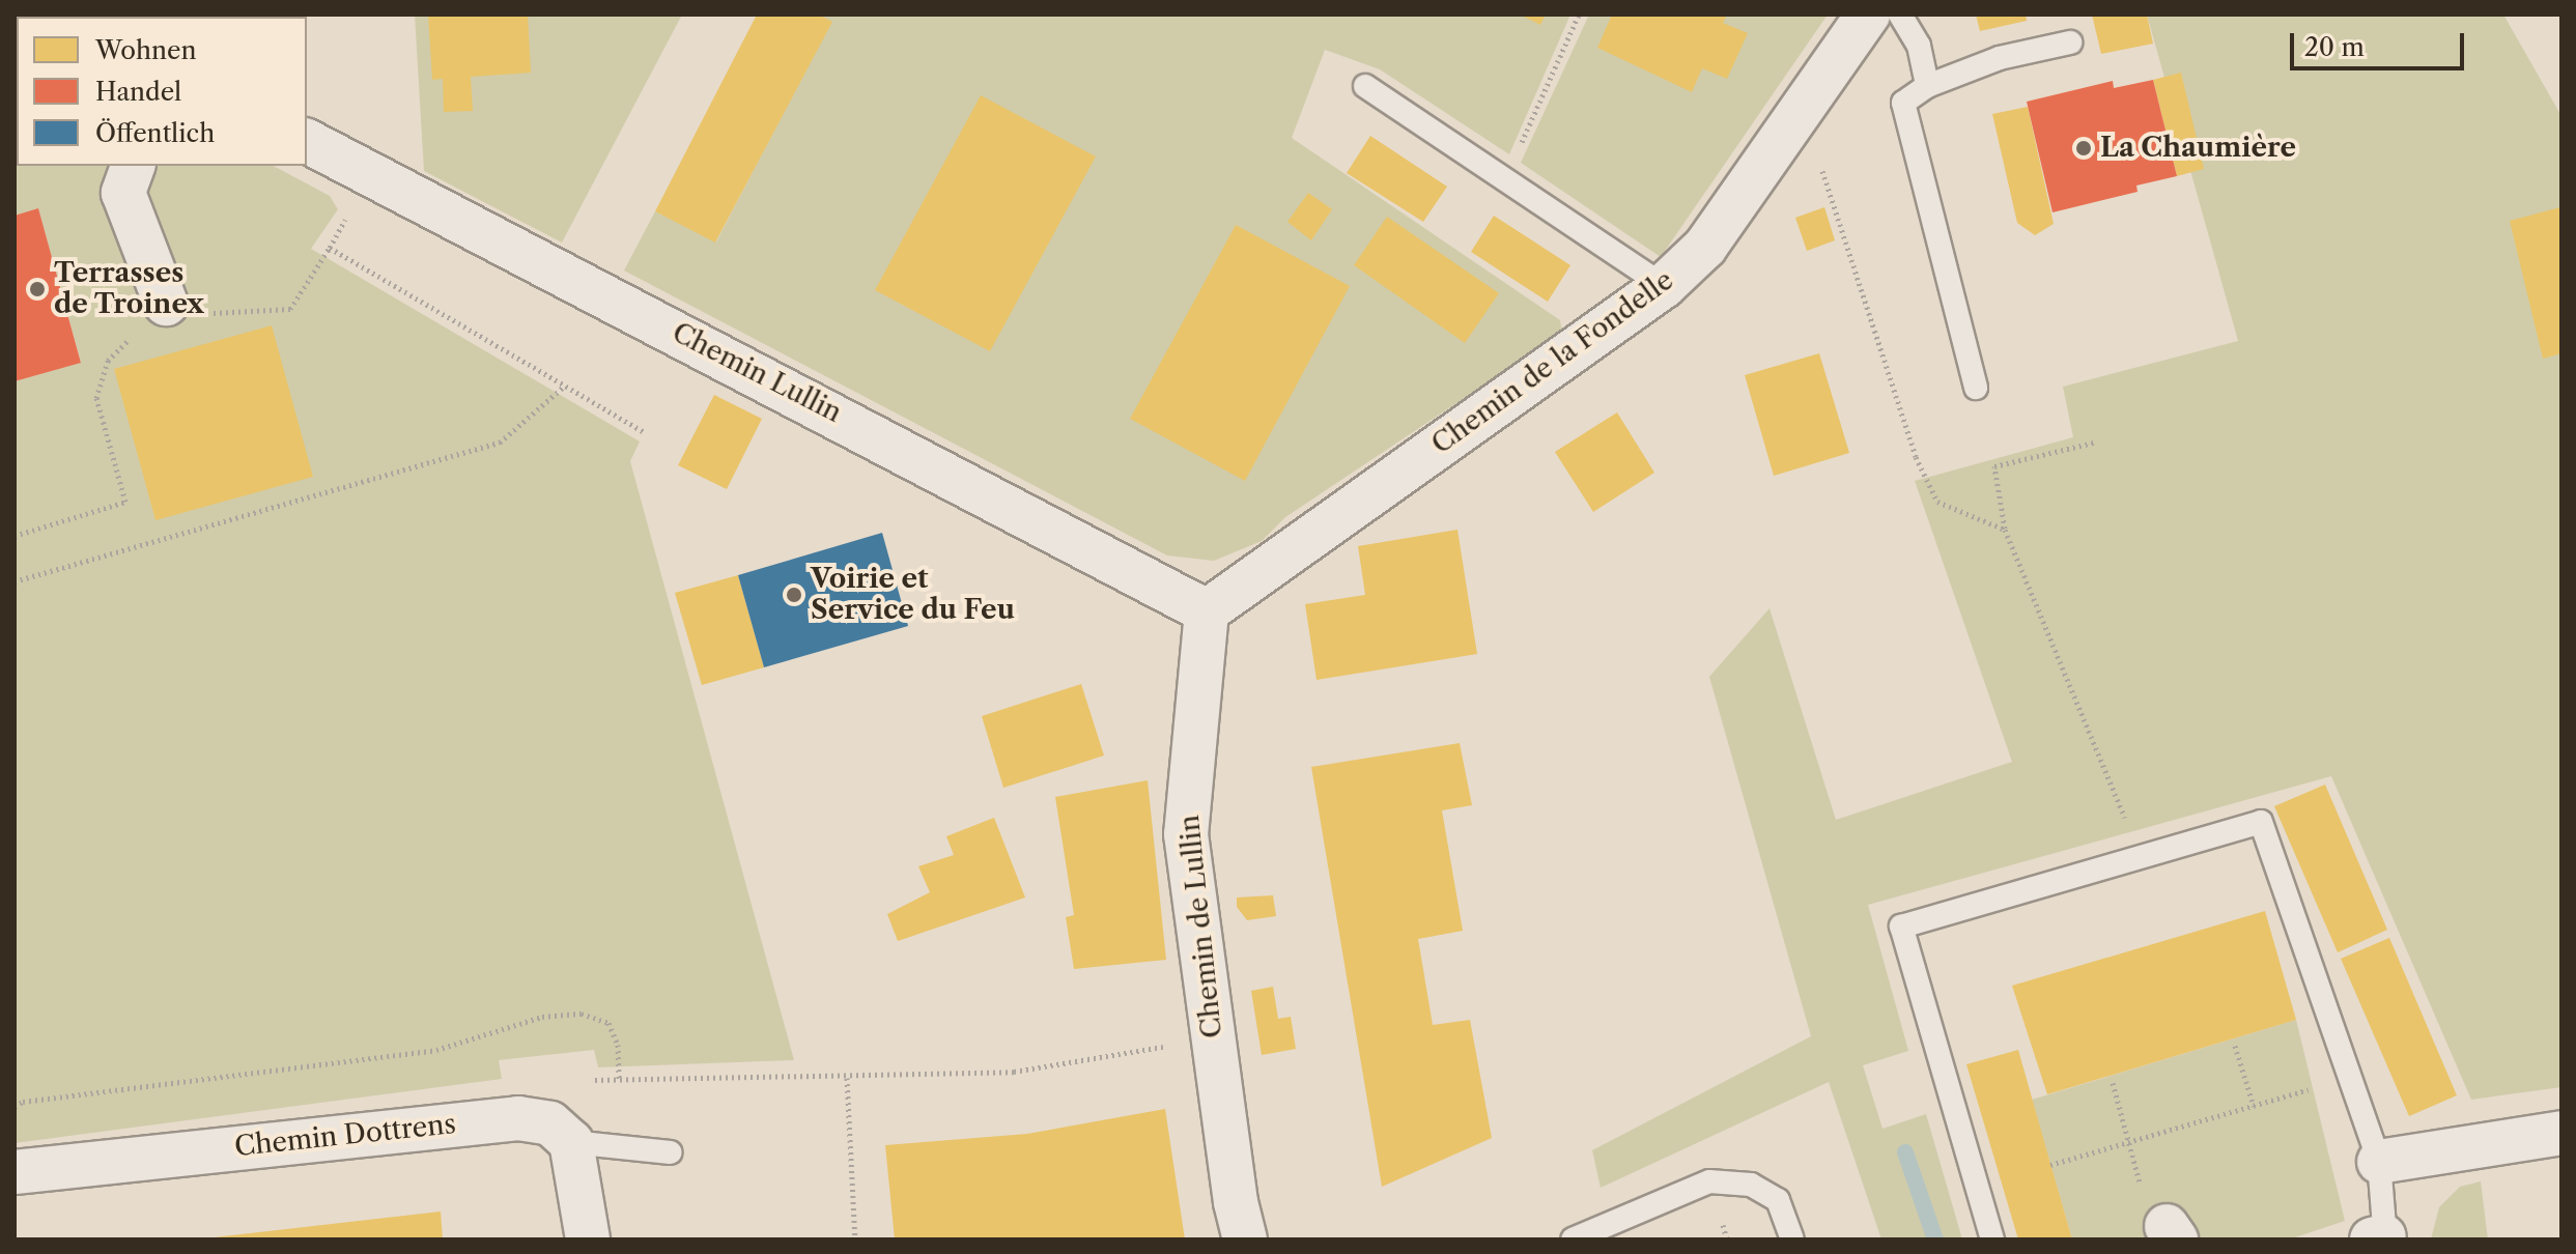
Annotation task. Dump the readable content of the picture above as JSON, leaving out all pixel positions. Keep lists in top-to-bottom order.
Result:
{
  "streets": {
    "street": [
      "Chemin de la Fondelle",
      "Chemin Lullin",
      "Chemin de Lullin",
      "Chemin Dottrens"
    ]
  },
  "crossings": [
    ["Chemin de la Fondelle", "Chemin Lullin"],
    ["Chemin de la Fondelle", "Chemin de Lullin"],
    ["Chemin Lullin", "Chemin de Lullin"]
  ],
  "places": ["La Chaumière", "Terrasses de Troinex", "Voirie et Service du Feu"],
  "legend": ["Wohnen", "Handel", "Öffentlich"],
  "scale_bar": "20 m"
}
